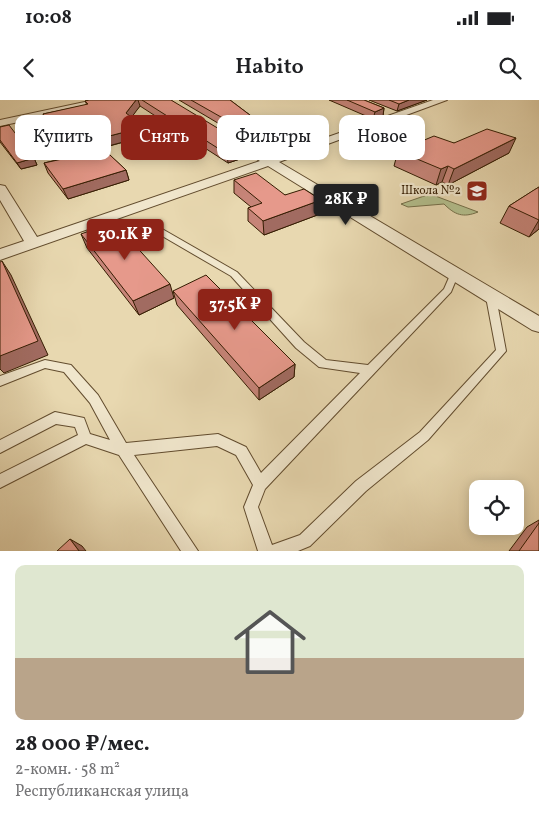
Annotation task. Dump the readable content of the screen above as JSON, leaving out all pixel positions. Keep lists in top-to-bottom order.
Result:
{
  "places": {
    "school or university": ["Школа №2"]
  },
  "page": {
    "status": "10:08",
    "header": "Habito",
    "chip": [
      "Купить",
      "Снять",
      "Фильтры",
      "Новое"
    ],
    "price": ["28K ₽", "30.1K ₽", "37.5K ₽"],
    "list": [
      {
        "name": "28 000 ₽/мес.",
        "note": "2-комн. · 58 m² · Республиканская улица"
      }
    ]
  }
}
